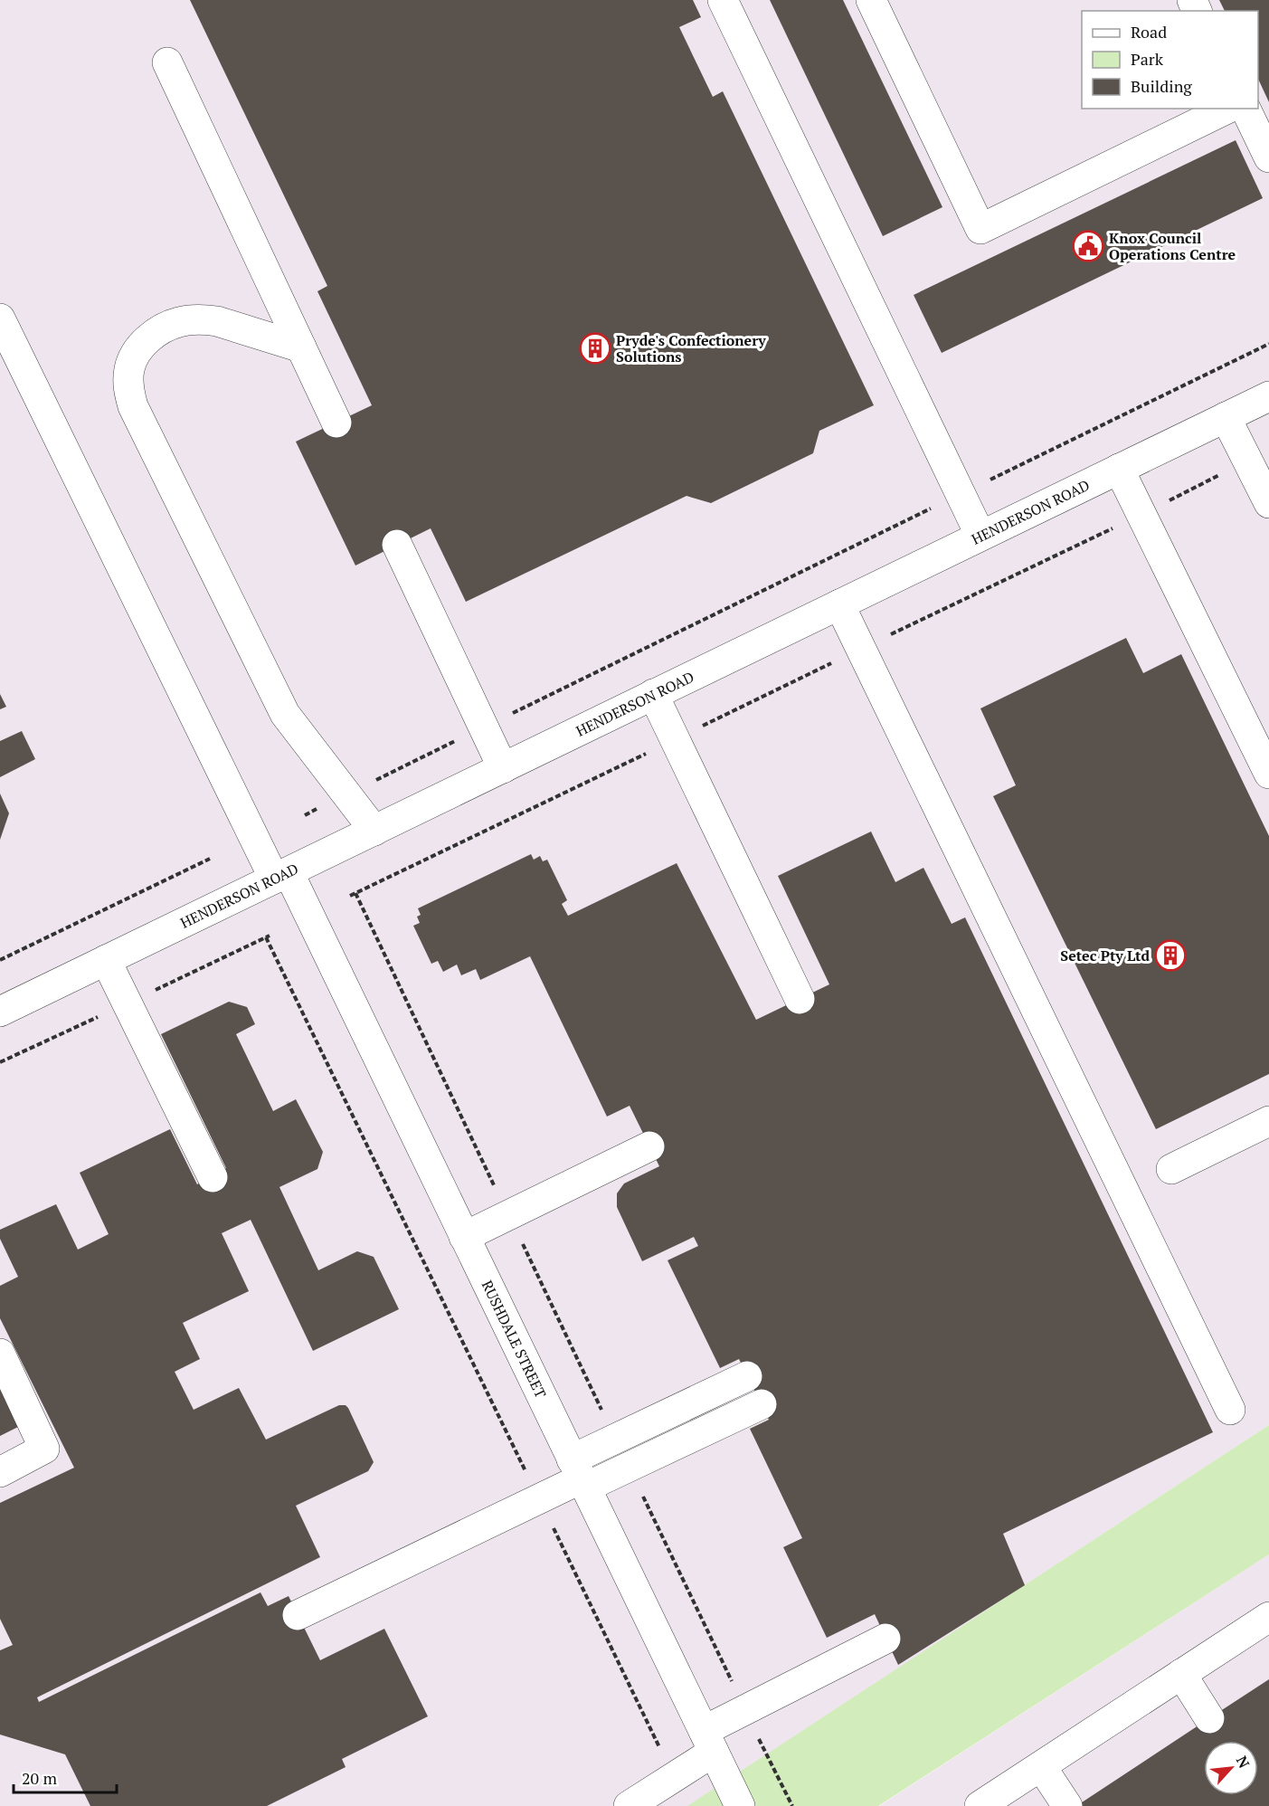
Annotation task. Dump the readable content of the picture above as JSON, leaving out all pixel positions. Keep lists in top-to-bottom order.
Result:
{
  "streets": {
    "street": ["HENDERSON ROAD", "RUSHDALE STREET"]
  },
  "crossings": [
    ["HENDERSON ROAD", "RUSHDALE STREET"]
  ],
  "places": {
    "public building": ["Knox Council Operations Centre"],
    "building": ["Pryde's Confectionery Solutions", "Setec Pty Ltd"]
  },
  "legend": ["Road", "Park", "Building"],
  "scale_bar": "20 m",
  "north": "top right"
}
